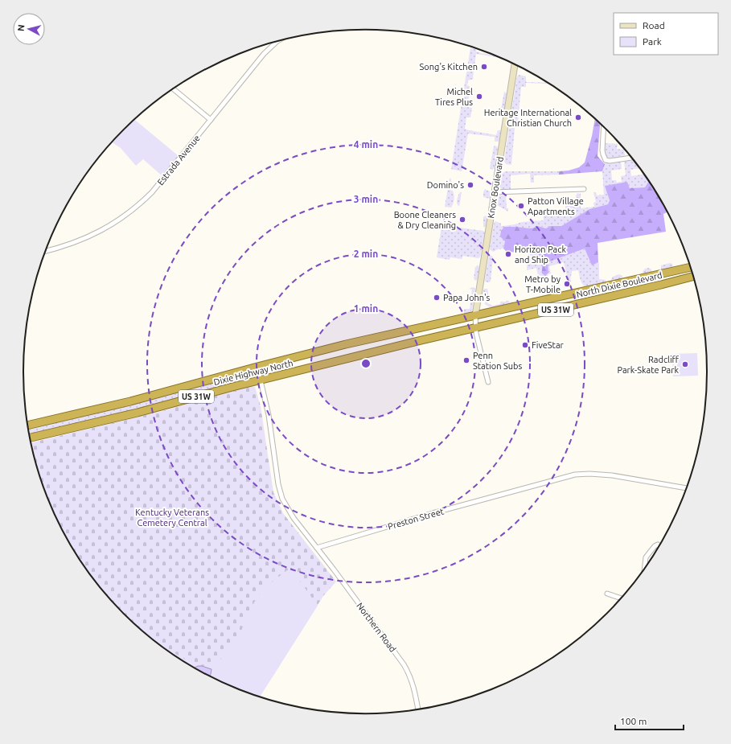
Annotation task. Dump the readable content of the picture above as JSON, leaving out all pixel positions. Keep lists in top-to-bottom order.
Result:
{
  "streets": {
    "highway": ["North Dixie Boulevard", "US 31W", "Dixie Highway North"],
    "main road": ["Knox Boulevard"],
    "street": ["Estrada Avenue", "Preston Street", "Northern Road"]
  },
  "crossings": [
    ["Knox Boulevard", "North Dixie Boulevard"],
    ["North Dixie Boulevard", "Dixie Highway North"],
    ["Preston Street", "Northern Road"]
  ],
  "parks": ["Kentucky Veterans Cemetery Central"],
  "places": [
    "Song's Kitchen",
    "Michel Tires Plus",
    "Heritage International Christian Church",
    "Domino's",
    "Patton Village Apartments",
    "Boone Cleaners & Dry Cleaning",
    "Horizon Pack and Ship",
    "Metro by T-Mobile",
    "Papa John's",
    "FiveStar",
    "Penn Station Subs",
    "Radcliff Park-Skate Park"
  ],
  "legend": ["Road", "Park"],
  "scale_bar": "100 m",
  "north": "left",
  "rings": [
    "4 min",
    "3 min",
    "2 min",
    "1 min"
  ]
}
